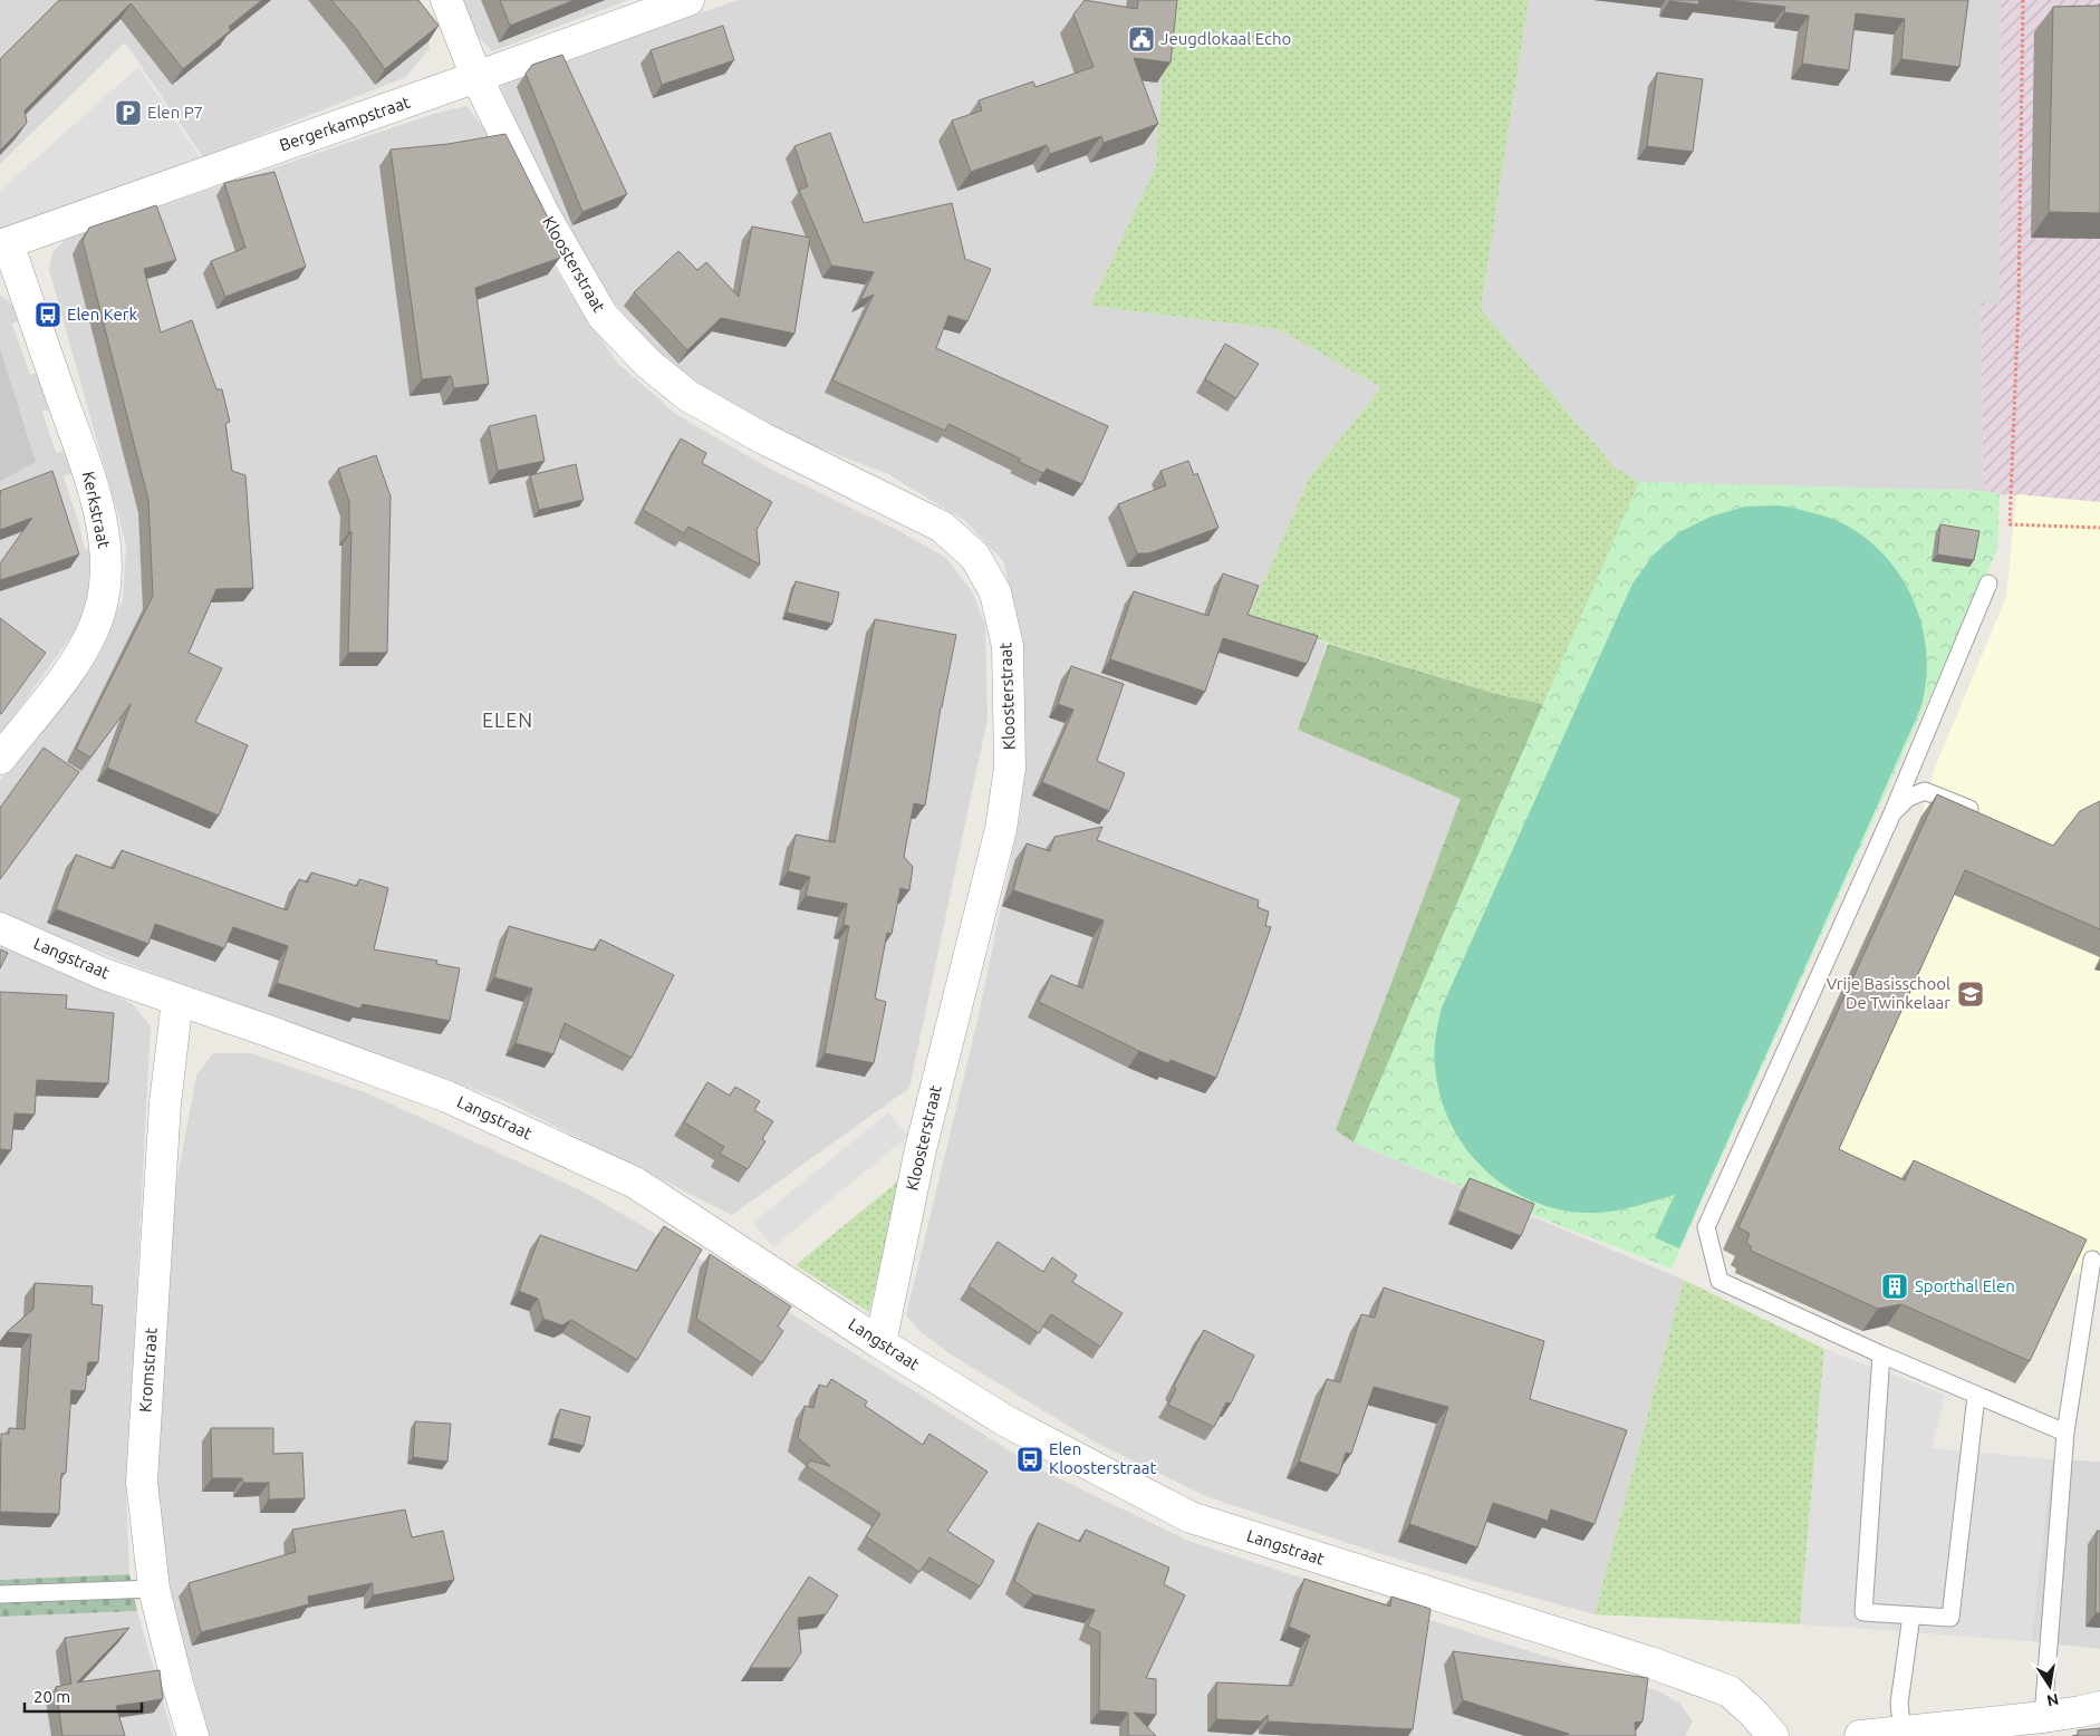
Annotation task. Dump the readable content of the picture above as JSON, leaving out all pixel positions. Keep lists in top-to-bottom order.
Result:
{
  "streets": {
    "street": [
      "Bergerkampstraat",
      "Kloosterstraat",
      "Kerkstraat",
      "Langstraat",
      "Kromstraat"
    ]
  },
  "crossings": [
    ["Bergerkampstraat", "Kloosterstraat"],
    ["Bergerkampstraat", "Kerkstraat"],
    ["Kloosterstraat", "Langstraat"],
    ["Langstraat", "Kromstraat"]
  ],
  "districts": ["ELEN"],
  "places": {
    "public building": ["Jeugdlokaal Echo"],
    "parking": ["Elen P7"],
    "bus stop": ["Elen Kerk", "Elen Kloosterstraat"],
    "school or university": ["Vrije Basisschool De Twinkelaar"],
    "building": ["Sporthal Elen"]
  },
  "scale_bar": "20 m",
  "north": "bottom"
}
